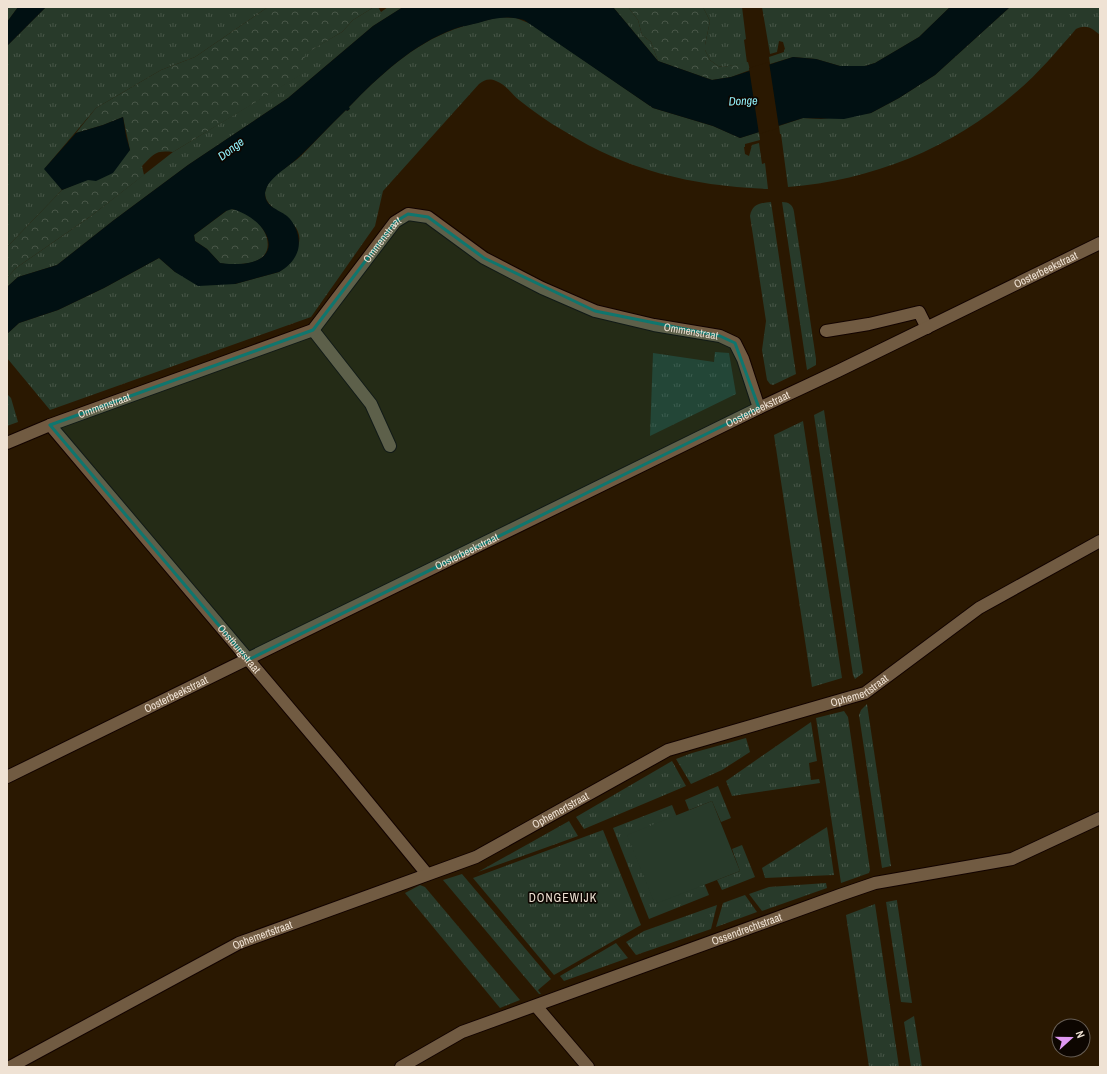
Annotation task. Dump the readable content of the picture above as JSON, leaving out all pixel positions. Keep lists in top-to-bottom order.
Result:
{
  "streets": {
    "street": [
      "Ommenstraat",
      "Oosterbeekstraat",
      "Oostburgstraat",
      "Ophemertstraat",
      "Ossendrechtstraat"
    ]
  },
  "crossings": [
    ["Ommenstraat", "Oosterbeekstraat"],
    ["Ommenstraat", "Oostburgstraat"],
    ["Oosterbeekstraat", "Oostburgstraat"],
    ["Oostburgstraat", "Ophemertstraat"]
  ],
  "districts": ["DONGEWIJK"],
  "water": ["Donge"],
  "north": "right"
}
